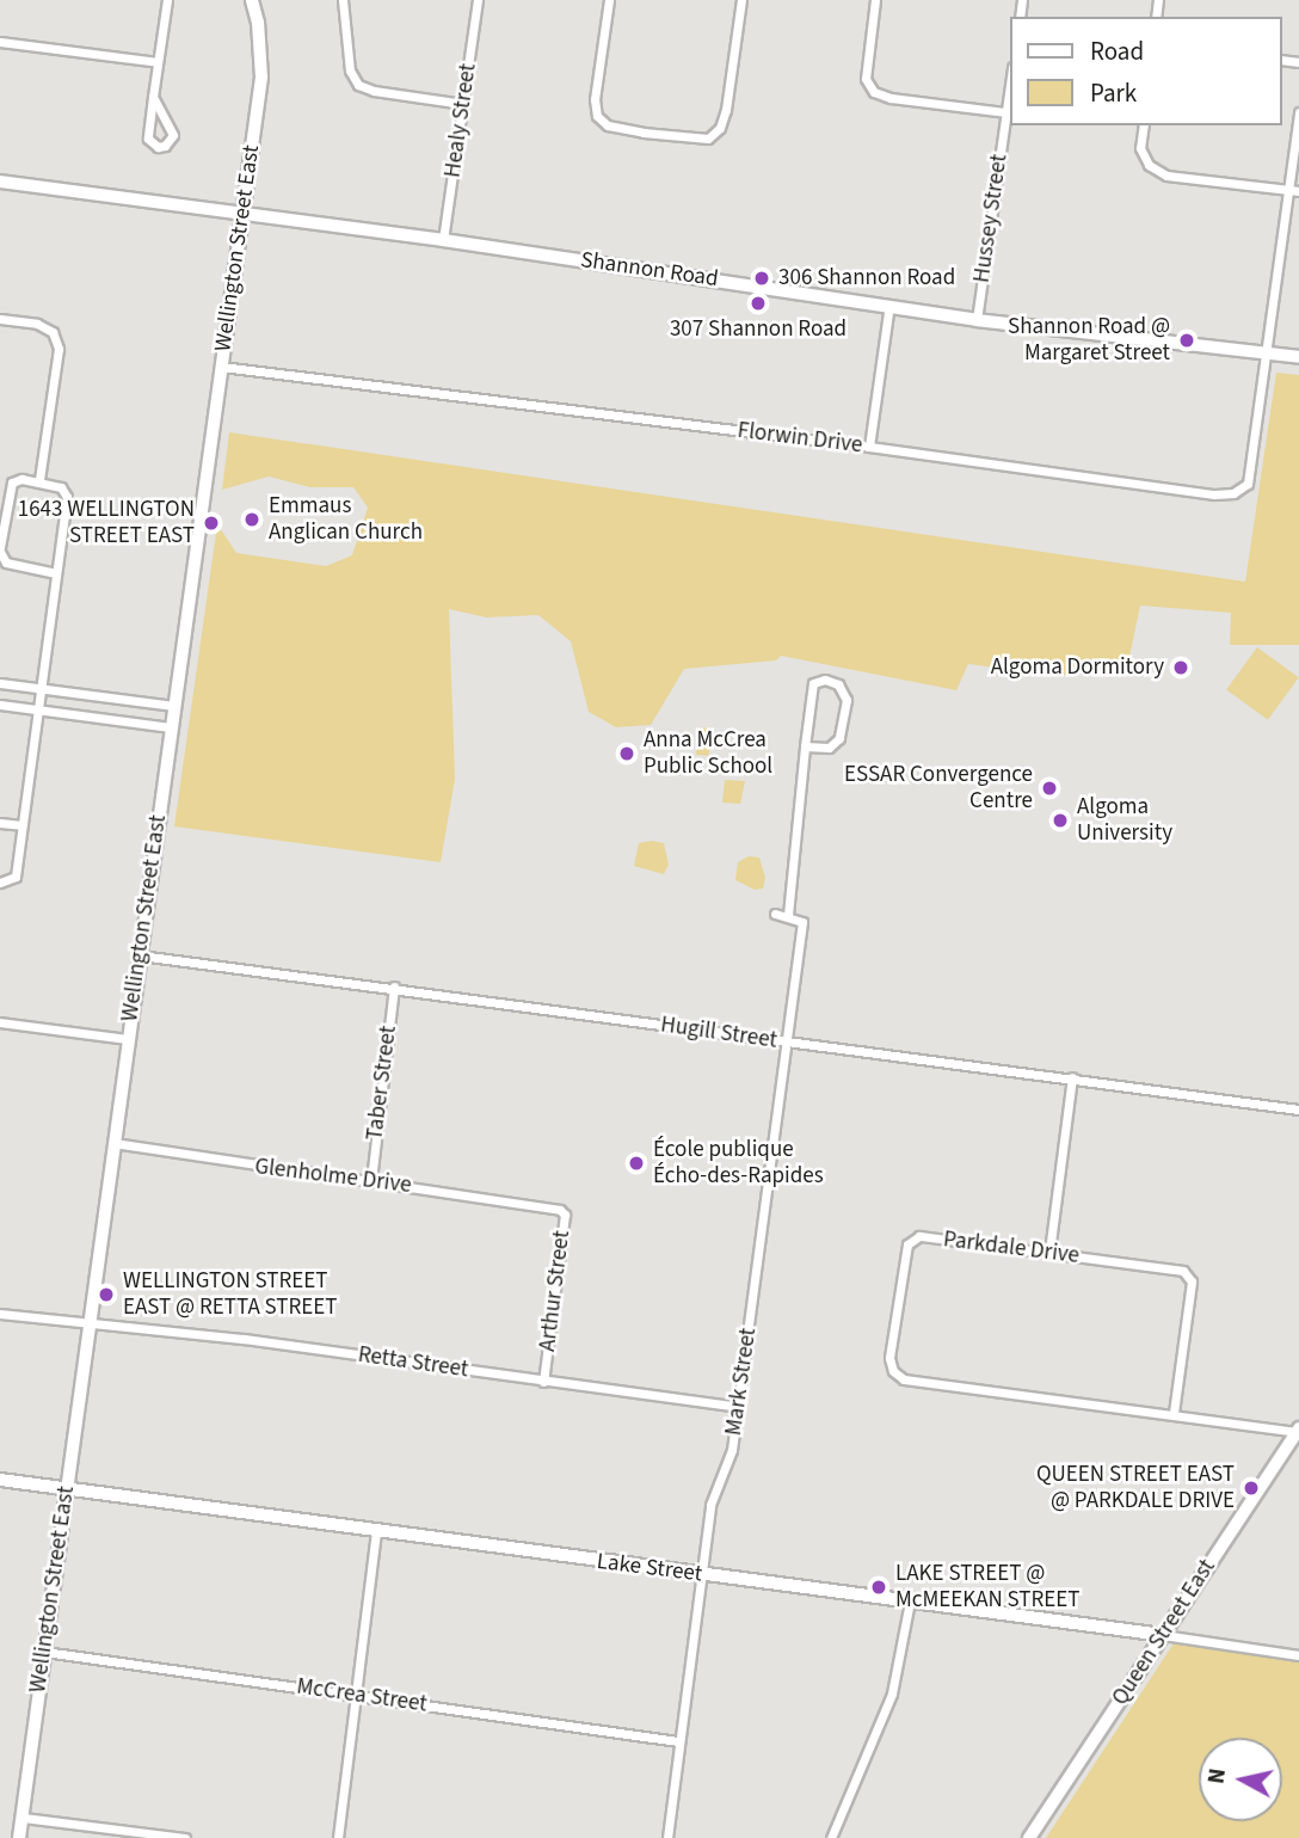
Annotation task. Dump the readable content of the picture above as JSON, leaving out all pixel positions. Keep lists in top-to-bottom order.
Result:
{
  "streets": {
    "street": [
      "Healy Street",
      "Hussey Street",
      "Wellington Street East",
      "Shannon Road",
      "Florwin Drive",
      "Hugill Street",
      "Taber Street",
      "Glenholme Drive",
      "Parkdale Drive",
      "Arthur Street",
      "Retta Street",
      "Mark Street",
      "Lake Street",
      "Queen Street East",
      "McCrea Street"
    ]
  },
  "crossings": [
    ["Healy Street", "Shannon Road"],
    ["Hussey Street", "Shannon Road"],
    ["Wellington Street East", "Shannon Road"],
    ["Wellington Street East", "Florwin Drive"],
    ["Wellington Street East", "Hugill Street"],
    ["Wellington Street East", "Glenholme Drive"],
    ["Wellington Street East", "Retta Street"],
    ["Wellington Street East", "Lake Street"],
    ["Wellington Street East", "McCrea Street"],
    ["Shannon Road", "Florwin Drive"],
    ["Hugill Street", "Taber Street"],
    ["Hugill Street", "Mark Street"],
    ["Taber Street", "Glenholme Drive"],
    ["Glenholme Drive", "Arthur Street"],
    ["Parkdale Drive", "Queen Street East"],
    ["Arthur Street", "Retta Street"],
    ["Retta Street", "Mark Street"],
    ["Mark Street", "Lake Street"],
    ["Mark Street", "McCrea Street"],
    ["Lake Street", "Queen Street East"]
  ],
  "places": [
    "306 Shannon Road",
    "307 Shannon Road",
    "Shannon Road @ Margaret Street",
    "Emmaus Anglican Church",
    "1643 WELLINGTON STREET EAST",
    "Algoma Dormitory",
    "Anna McCrea Public School",
    "ESSAR Convergence Centre",
    "Algoma University",
    "École publique Écho-des-Rapides",
    "WELLINGTON STREET EAST @ RETTA STREET",
    "QUEEN STREET EAST @ PARKDALE DRIVE",
    "LAKE STREET @ McMEEKAN STREET"
  ],
  "legend": ["Road", "Park"],
  "north": "left"
}
